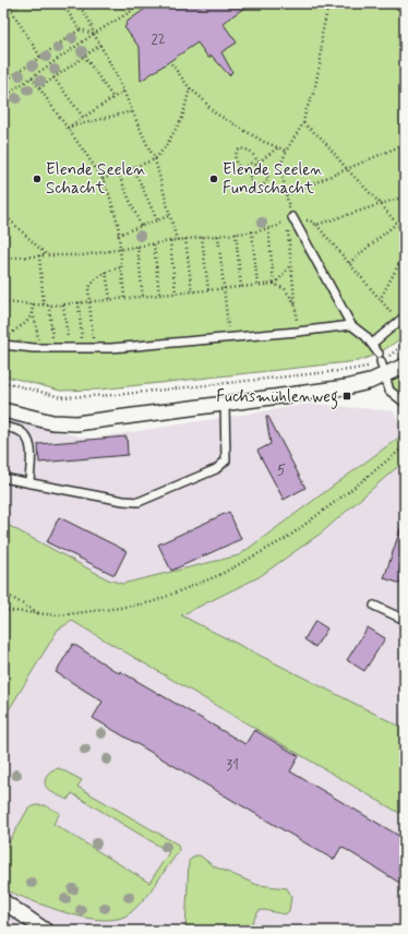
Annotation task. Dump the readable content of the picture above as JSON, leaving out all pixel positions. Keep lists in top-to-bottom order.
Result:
{
  "places": {
    "other": ["Elende Seelen Schacht", "Elende Seelen Fundschacht"],
    "transit": ["Fuchsmühlenweg"]
  },
  "house_numbers": ["22", "5", "31"]
}
